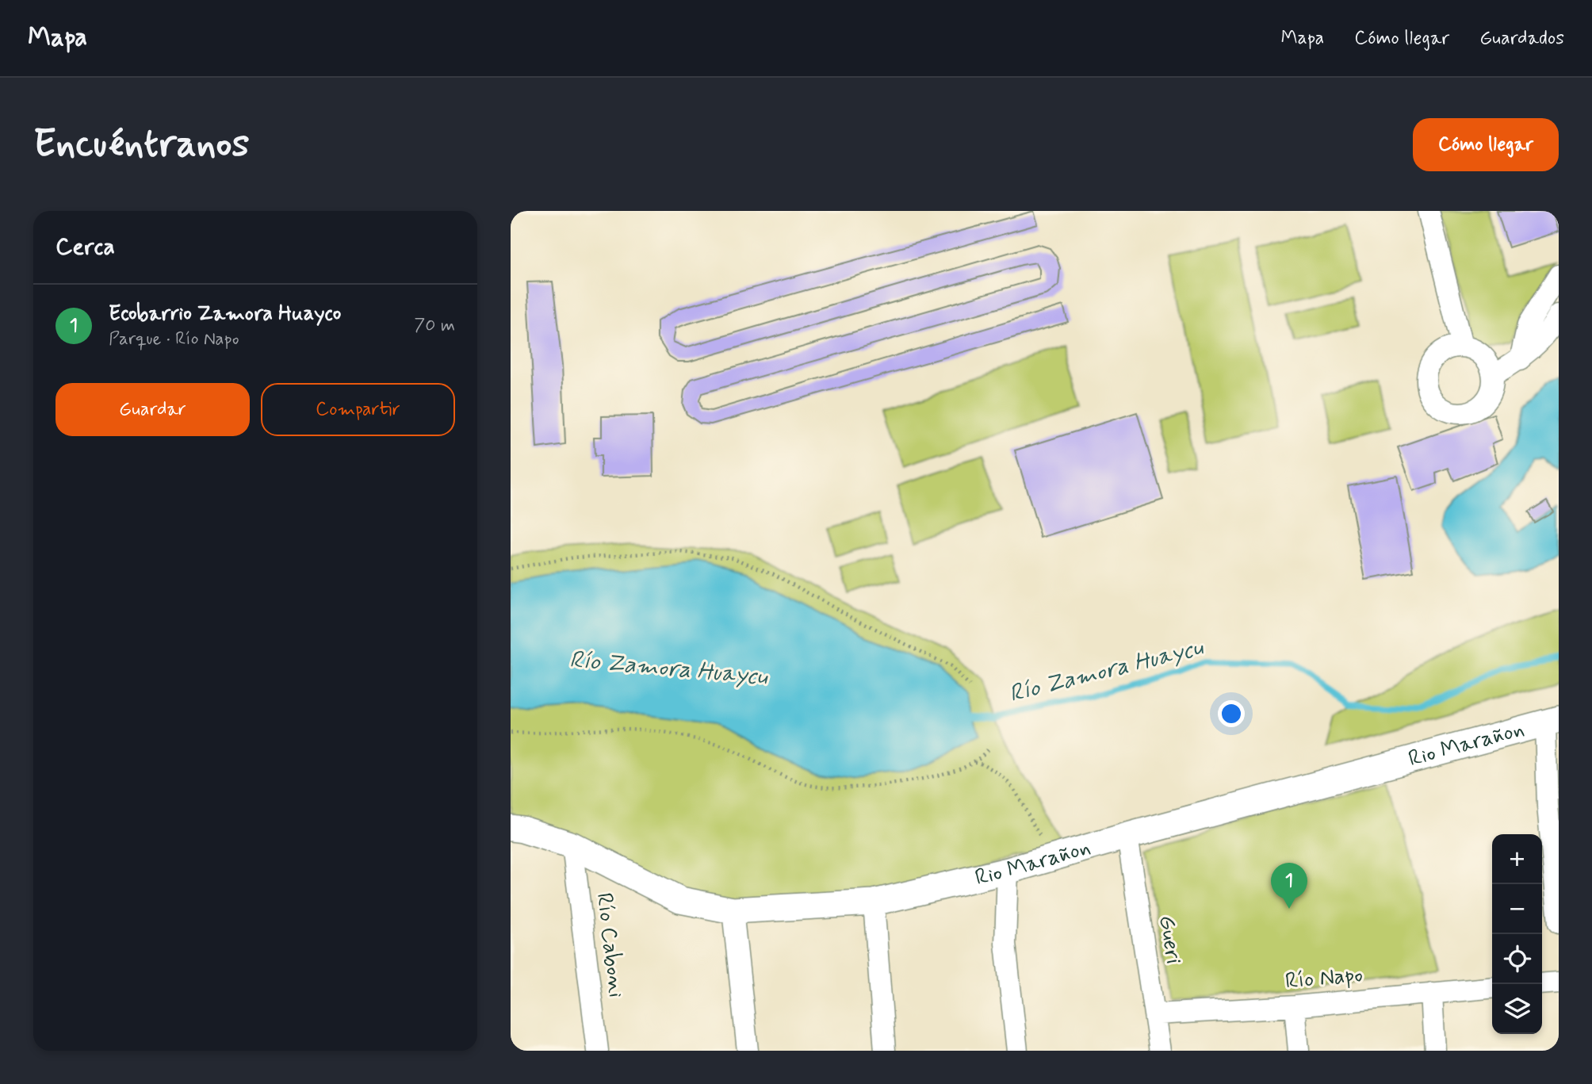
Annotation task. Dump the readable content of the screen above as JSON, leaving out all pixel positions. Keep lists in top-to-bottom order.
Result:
{
  "streets": {
    "street": [
      "Rio Marañon",
      "Gueri",
      "Río Caboni",
      "Río Napo"
    ]
  },
  "crossings": [
    ["Rio Marañon", "Gueri"],
    ["Rio Marañon", "Río Caboni"],
    ["Gueri", "Río Napo"]
  ],
  "water": ["Río Zamora Huaycu"],
  "page": {
    "header": "Mapa",
    "nav": ["Mapa", "Cómo llegar", "Guardados"],
    "buttons": [
      "Cómo llegar",
      ["Guardar", "Compartir"]
    ],
    "title": "Encuéntranos",
    "heading": "Cerca",
    "list": [
      {
        "mark": "1",
        "name": "Ecobarrio Zamora Huayco",
        "note": "Parque · Río Napo",
        "value": "70 m"
      }
    ],
    "map_buttons": ["+", "−"],
    "pins": "1"
  }
}
